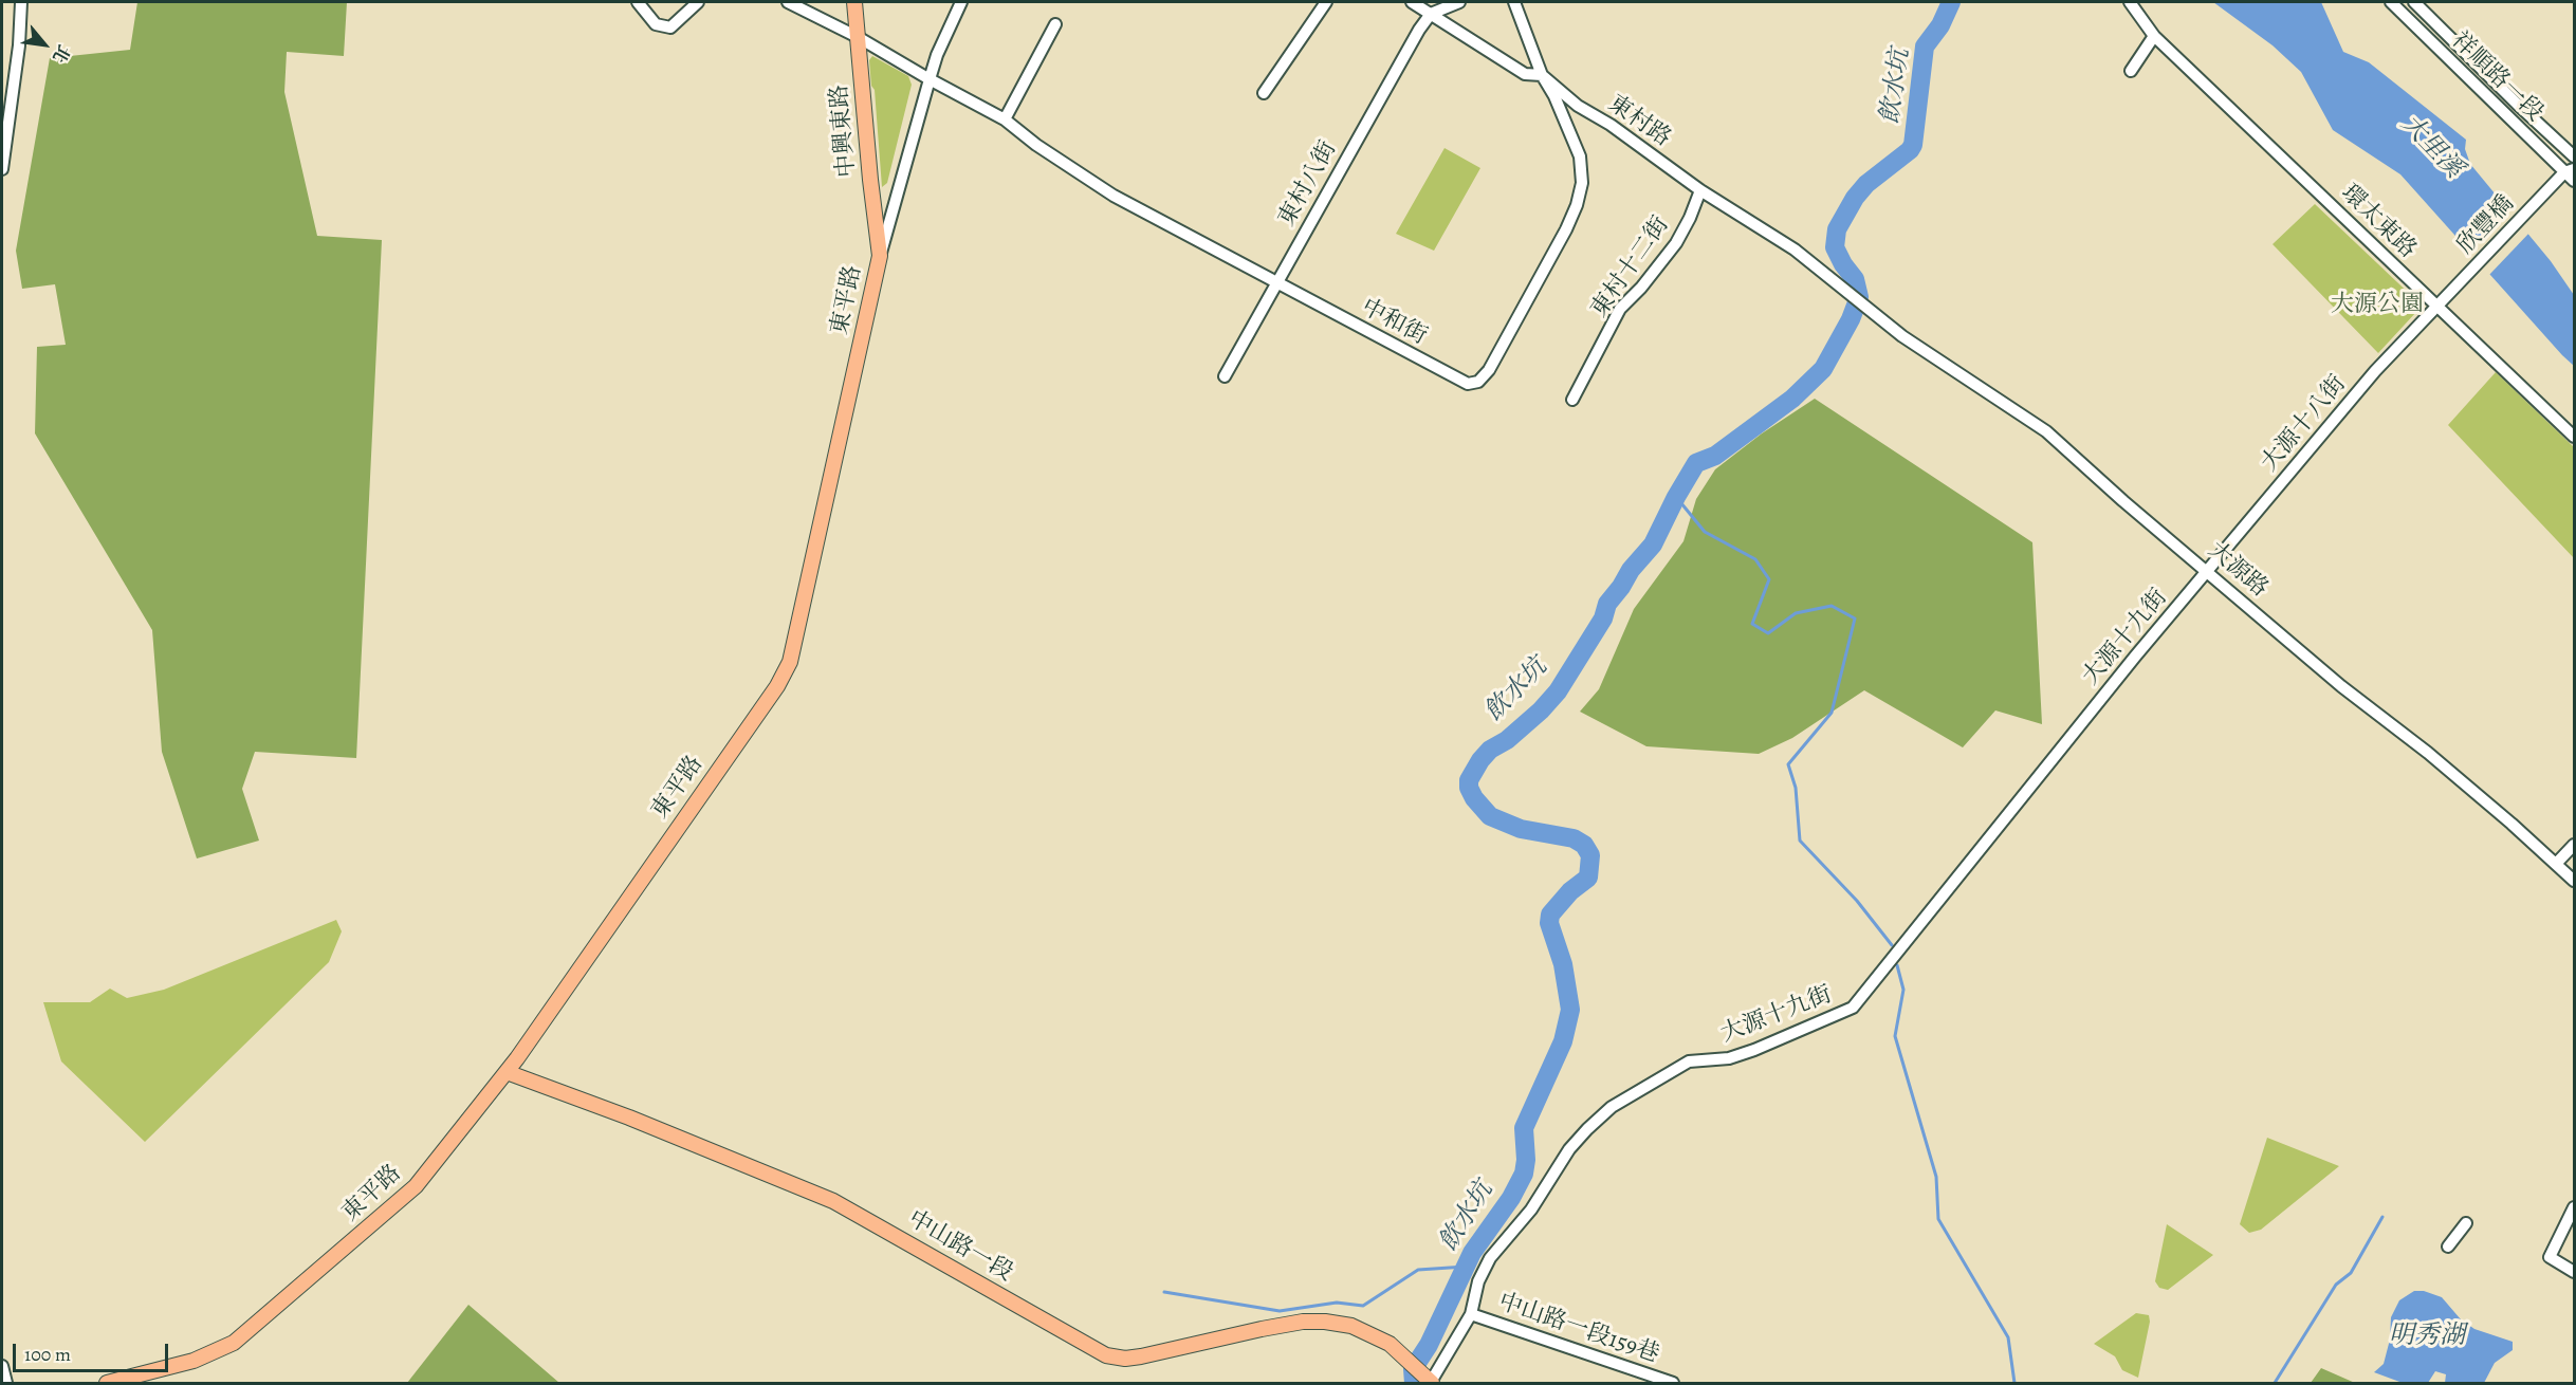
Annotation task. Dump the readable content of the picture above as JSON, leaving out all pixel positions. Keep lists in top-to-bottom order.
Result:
{
  "streets": {
    "main road": ["中興東路", "東平路", "中山路一段"],
    "street": [
      "祥順路一段",
      "東村路",
      "東村八街",
      "環太東路",
      "欣豐橋",
      "東村十二街",
      "中和街",
      "大源十八街",
      "大源路",
      "大源十九街",
      "中山路一段159巷"
    ]
  },
  "crossings": [
    ["祥順路一段", "欣豐橋"],
    ["東村路", "東村八街"],
    ["東村路", "東村十二街"],
    ["東村路", "中和街"],
    ["東村路", "大源路"],
    ["中興東路", "東平路"],
    ["中興東路", "中和街"],
    ["東村八街", "中和街"],
    ["環太東路", "欣豐橋"],
    ["環太東路", "大源十八街"],
    ["欣豐橋", "大源十八街"],
    ["東平路", "中和街"],
    ["東平路", "中山路一段"],
    ["大源十八街", "大源路"],
    ["大源十八街", "大源十九街"],
    ["大源路", "大源十九街"],
    ["大源十九街", "中山路一段"],
    ["大源十九街", "中山路一段159巷"]
  ],
  "water": ["飲水坑", "大里溪", "明秀湖"],
  "parks": ["大源公園"],
  "scale_bar": "100 m",
  "north": "bottom right"
}
